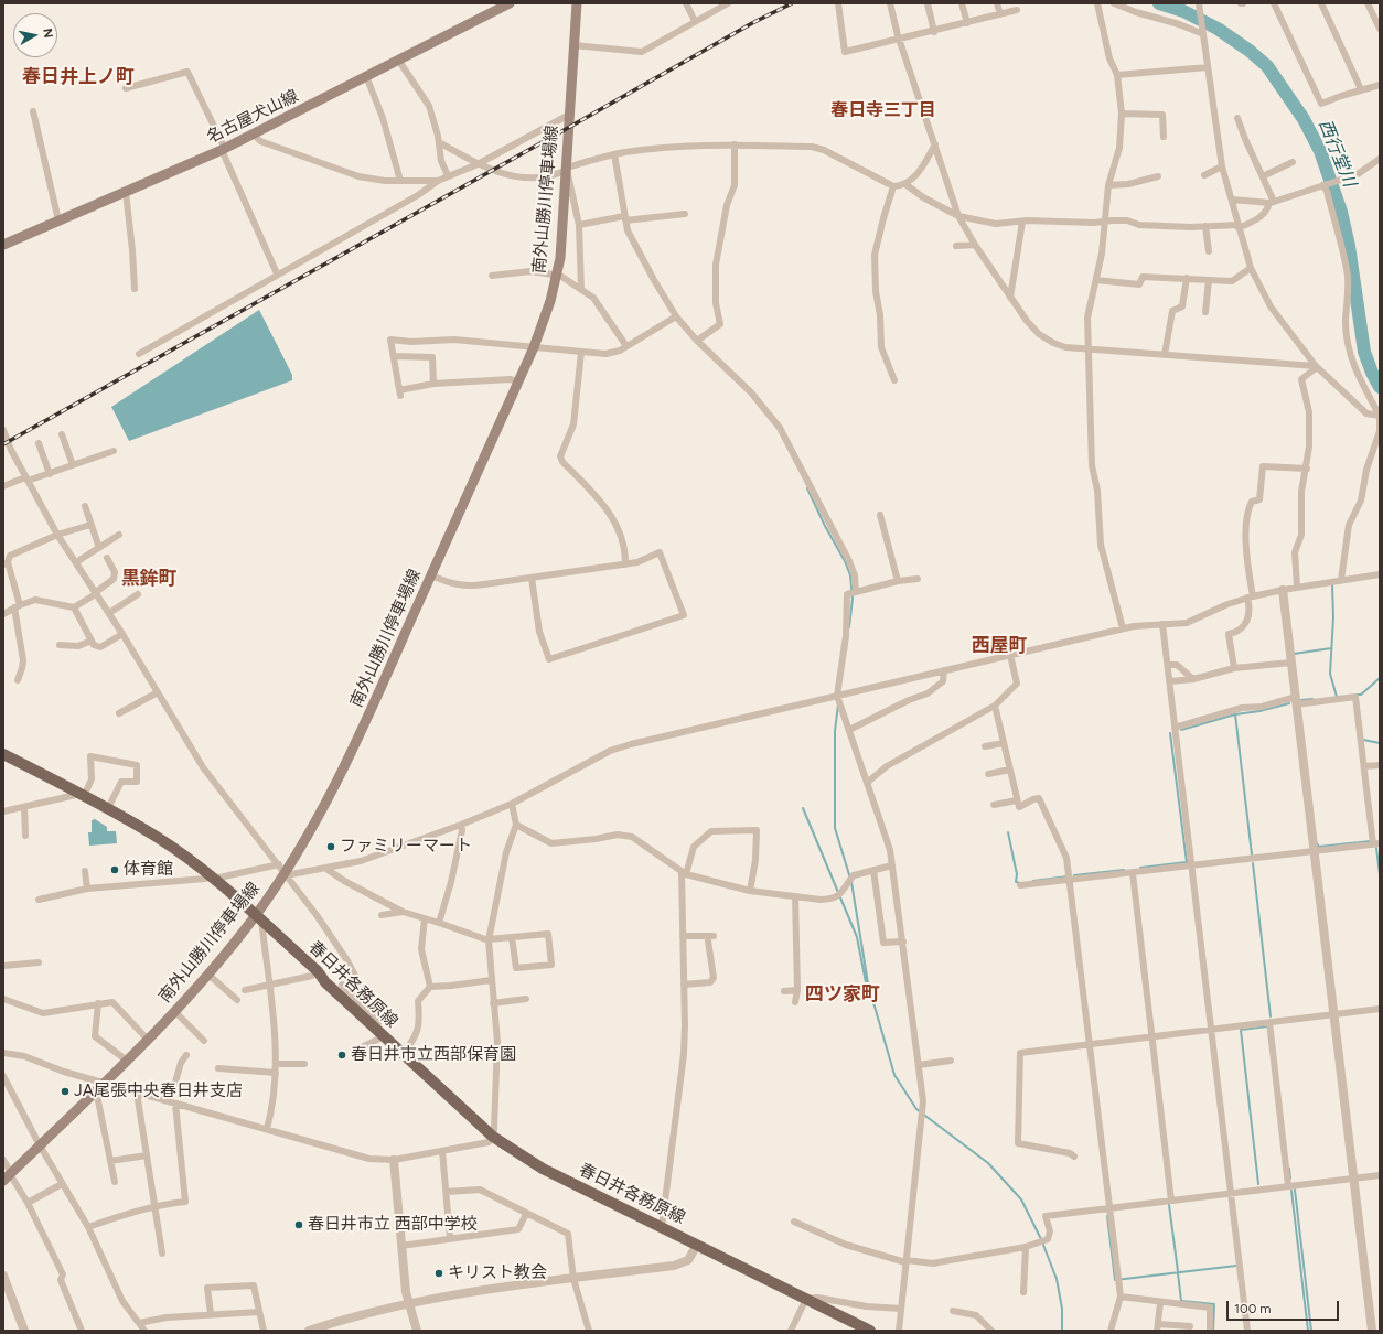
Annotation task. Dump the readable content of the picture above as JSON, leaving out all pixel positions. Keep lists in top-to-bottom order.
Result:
{
  "streets": {
    "main road": ["名古屋犬山線", "南外山勝川停車場線", "春日井各務原線"]
  },
  "crossings": [
    ["南外山勝川停車場線", "春日井各務原線"]
  ],
  "districts": [
    "春日井上ノ町",
    "春日寺三丁目",
    "黒鉾町",
    "西屋町",
    "四ツ家町"
  ],
  "water": ["西行堂川"],
  "places": [
    "ファミリーマート",
    "体育館",
    "春日井市立西部保育園",
    "JA尾張中央春日井支店",
    "春日井市立 西部中学校",
    "キリスト教会"
  ],
  "scale_bar": "100 m",
  "north": "right"
}
